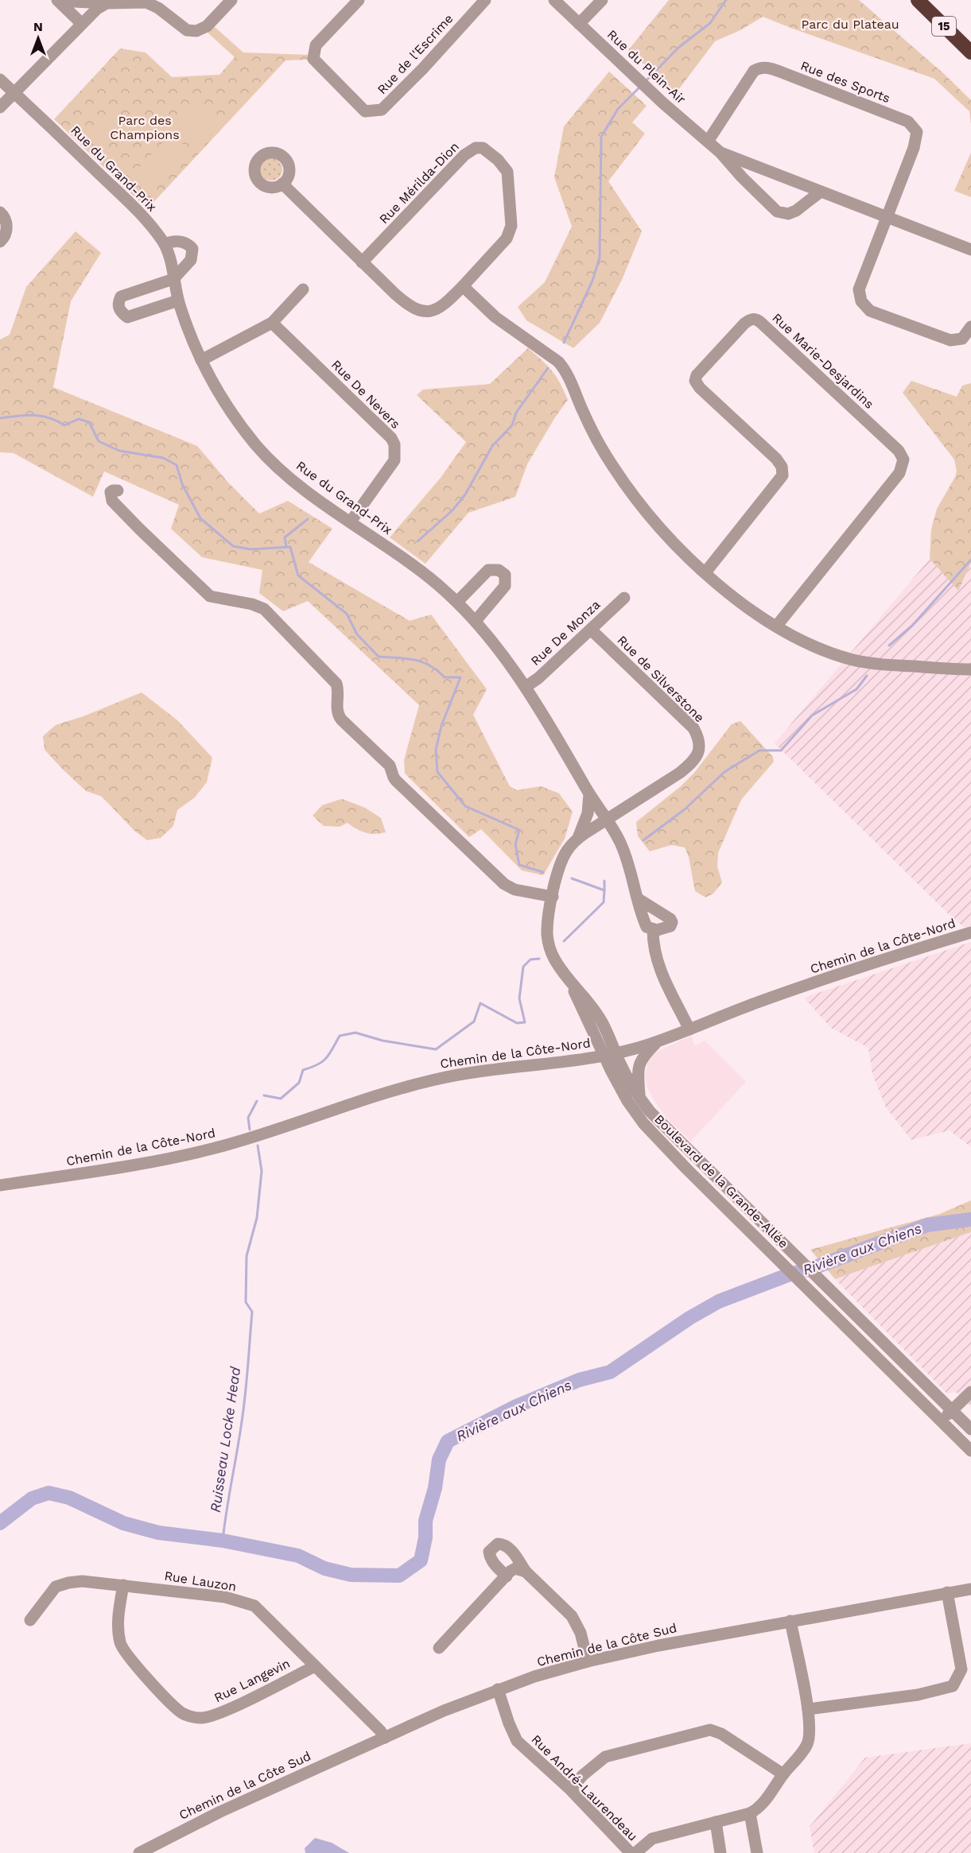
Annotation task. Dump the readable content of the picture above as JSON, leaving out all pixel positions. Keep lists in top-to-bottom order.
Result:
{
  "streets": {
    "highway": ["15"],
    "street": [
      "Rue de l'Escrime",
      "Rue du Plein-Air",
      "Rue des Sports",
      "Rue du Grand-Prix",
      "Rue Mérilda-Dion",
      "Rue Marie-Desjardins",
      "Rue De Nevers",
      "Rue De Monza",
      "Rue de Silverstone",
      "Chemin de la Côte-Nord",
      "Boulevard de la Grande-Allée",
      "Rue Lauzon",
      "Chemin de la Côte Sud",
      "Rue Langevin",
      "Rue André-Laurendeau"
    ]
  },
  "crossings": [
    ["Rue du Plein-Air", "Rue des Sports"],
    ["Rue du Grand-Prix", "Rue De Nevers"],
    ["Rue du Grand-Prix", "Rue De Monza"],
    ["Rue du Grand-Prix", "Rue de Silverstone"],
    ["Rue du Grand-Prix", "Boulevard de la Grande-Allée"],
    ["Rue De Monza", "Rue de Silverstone"],
    ["Rue de Silverstone", "Boulevard de la Grande-Allée"],
    ["Chemin de la Côte-Nord", "Boulevard de la Grande-Allée"],
    ["Rue Lauzon", "Chemin de la Côte Sud"],
    ["Rue Lauzon", "Rue Langevin"],
    ["Chemin de la Côte Sud", "Rue André-Laurendeau"]
  ],
  "water": ["Rivière aux Chiens", "Ruisseau Locke Head"],
  "parks": ["Parc du Plateau", "Parc des Champions"],
  "north": "top"
}
